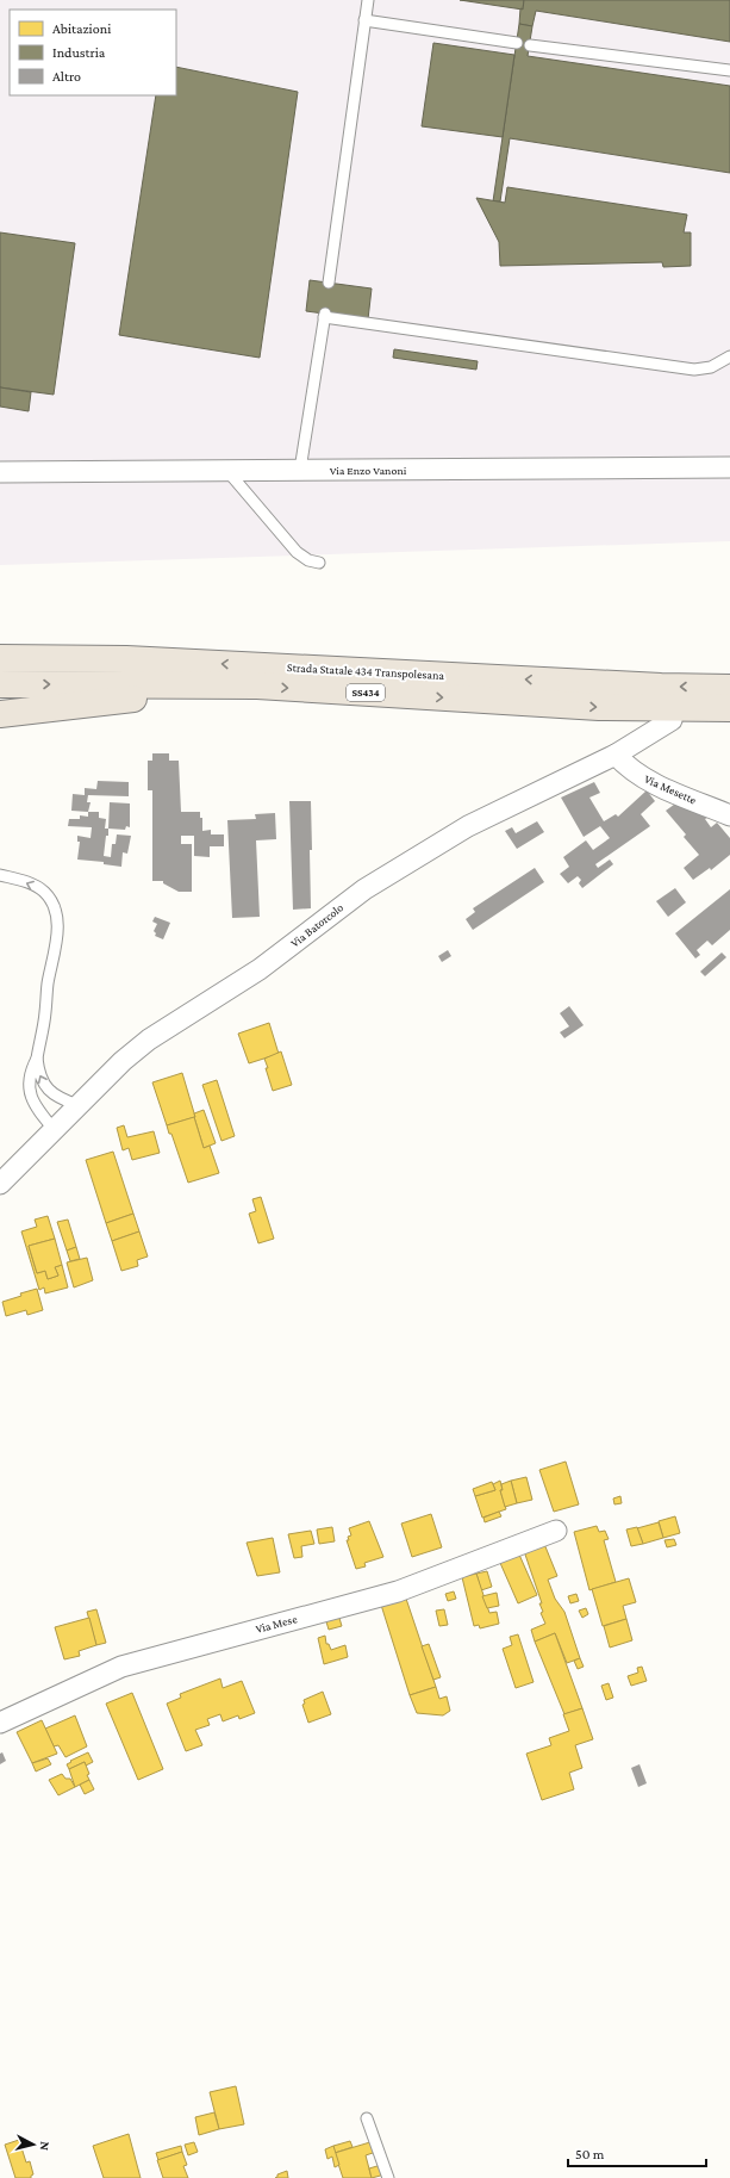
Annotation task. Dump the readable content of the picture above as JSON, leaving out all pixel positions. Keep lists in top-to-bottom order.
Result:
{
  "streets": {
    "highway": ["Strada Statale 434 Transpolesana", "SS434"],
    "street": [
      "Via Enzo Vanoni",
      "Via Mesette",
      "Via Batorcolo",
      "Via Mese"
    ]
  },
  "crossings": [
    ["Via Mesette", "Via Batorcolo"]
  ],
  "legend": ["Abitazioni", "Industria", "Altro"],
  "scale_bar": "50 m",
  "north": "right"
}
